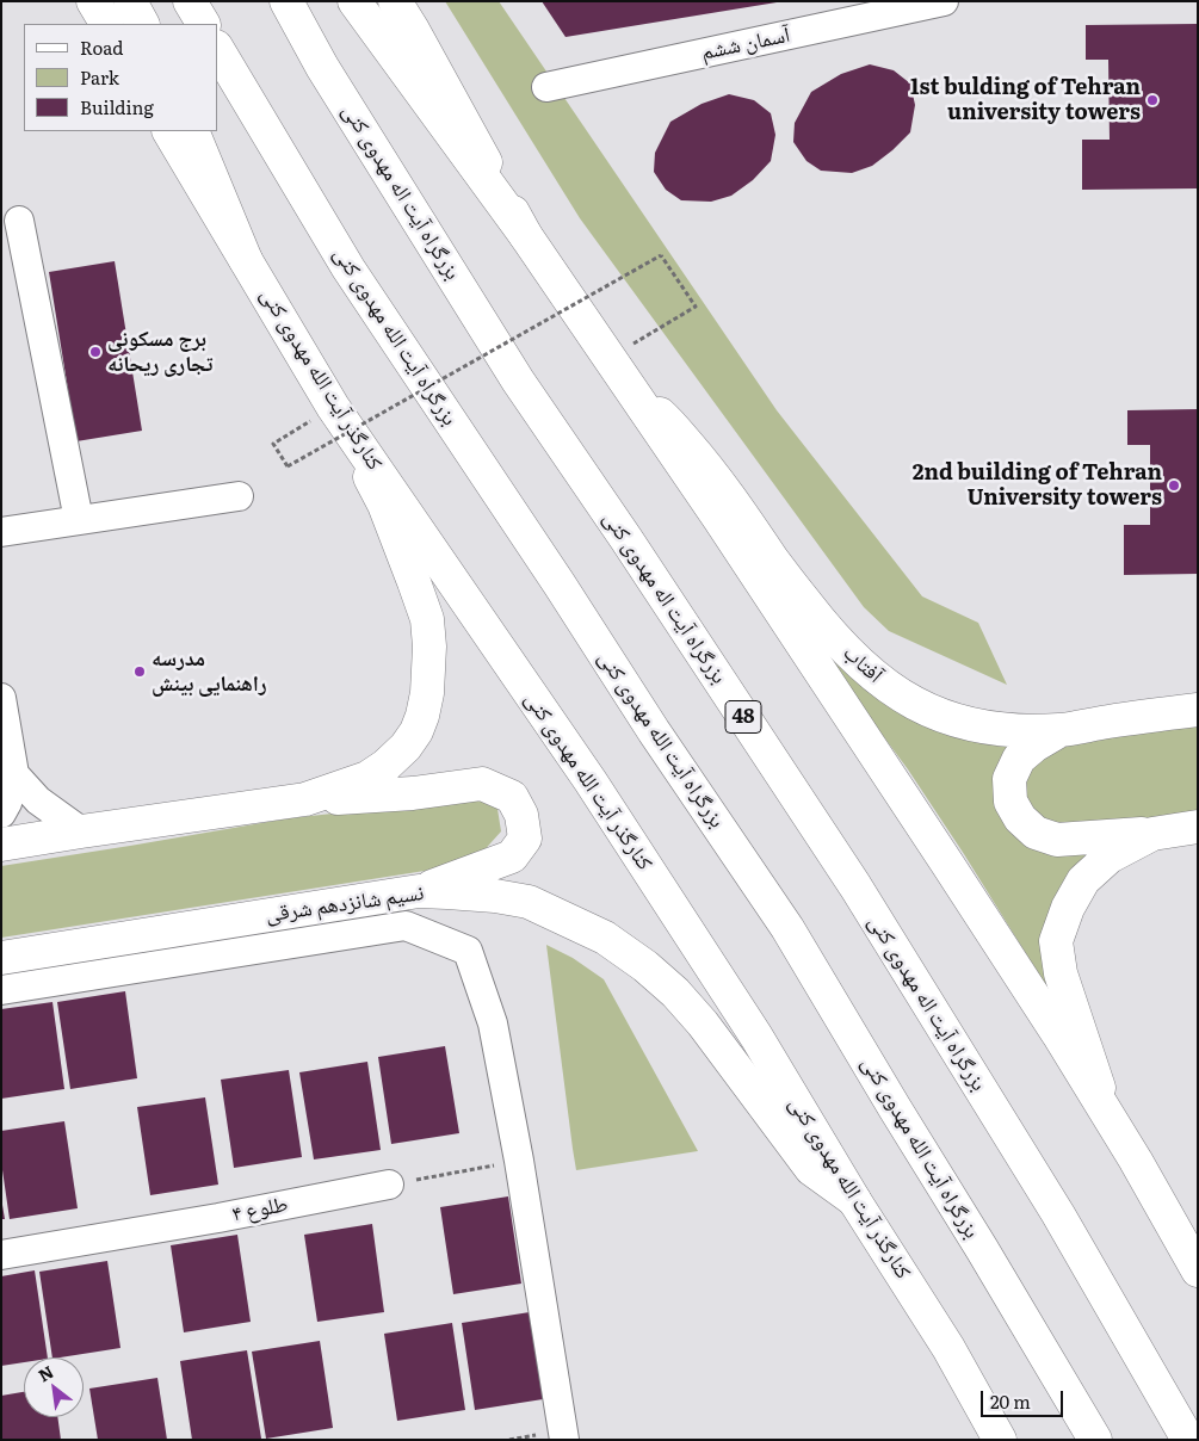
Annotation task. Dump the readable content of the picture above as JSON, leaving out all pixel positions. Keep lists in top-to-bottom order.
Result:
{
  "streets": {
    "main road": [
      "بزرگراه آیت اله مهدوی کنی",
      "بزرگراه آیت الله مهدوی کنی",
      "کنارگذر آیت الله مهدوی کنی",
      "آفتاب",
      "48",
      "نسیم شانزدهم شرقی"
    ],
    "street": ["آسمان ششم", "طلوع ۴"]
  },
  "crossings": [
    ["کنارگذر آیت الله مهدوی کنی", "نسیم شانزدهم شرقی"]
  ],
  "places": [
    "1st bulding of Tehran university towers",
    "برج مسکونی تجاری ریحانه",
    "2nd building of Tehran University towers",
    "مدرسه راهنمایی بینش"
  ],
  "legend": ["Road", "Park", "Building"],
  "scale_bar": "20 m",
  "north": "top left"
}
